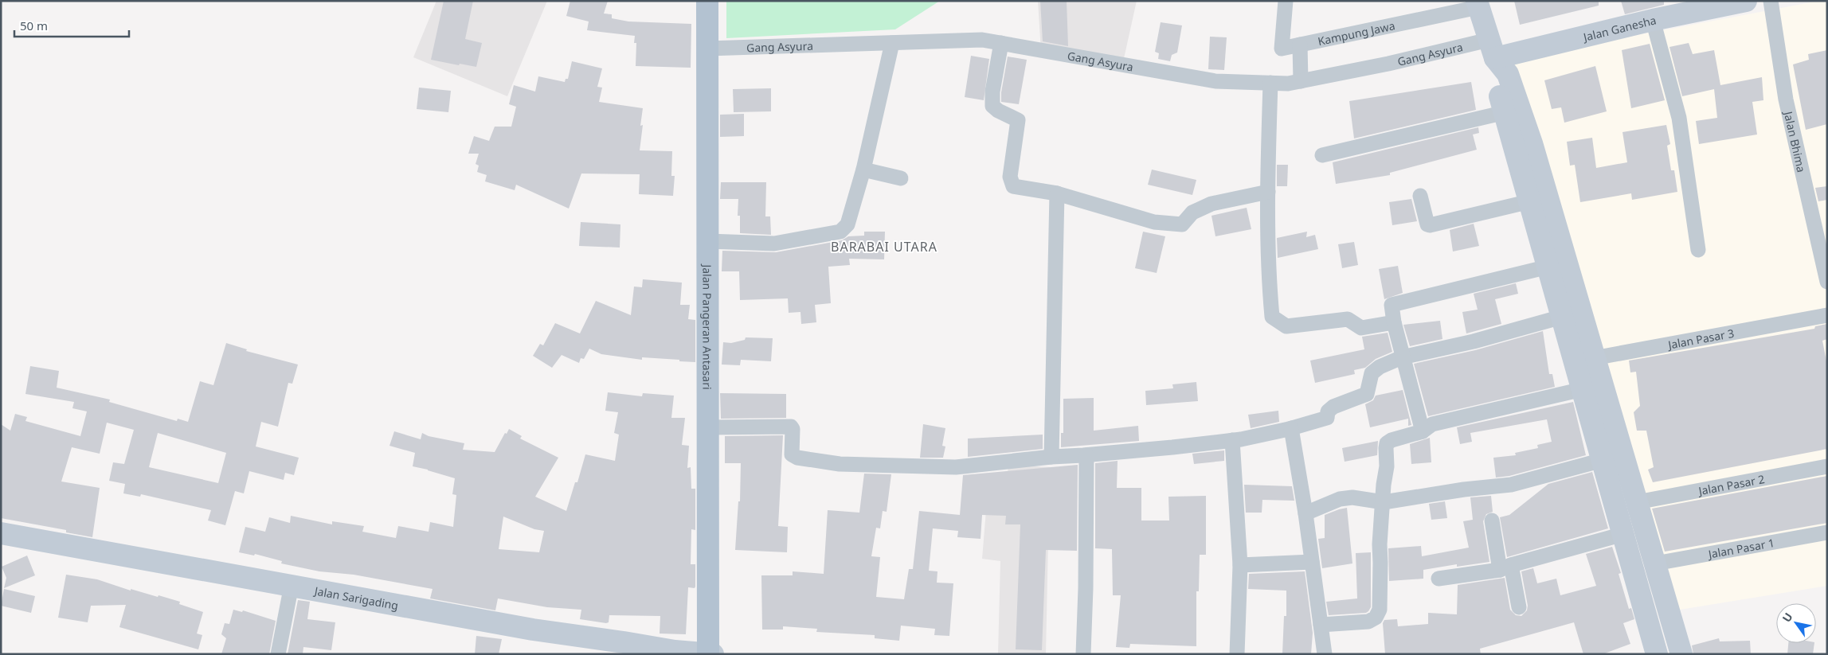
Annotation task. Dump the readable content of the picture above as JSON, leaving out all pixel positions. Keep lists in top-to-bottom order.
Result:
{
  "streets": {
    "main road": ["Jalan Pangeran Antasari"],
    "street": [
      "Jalan Ganesha",
      "Kampung Jawa",
      "Gang Asyura",
      "Jalan Bhima",
      "Jalan Pasar 3",
      "Jalan Pasar 2",
      "Jalan Pasar 1",
      "Jalan Sarigading"
    ]
  },
  "crossings": [
    ["Jalan Ganesha", "Gang Asyura"],
    ["Gang Asyura", "Jalan Pangeran Antasari"],
    ["Jalan Pangeran Antasari", "Jalan Sarigading"]
  ],
  "districts": ["BARABAI UTARA"],
  "scale_bar": "50 m",
  "north": "top left"
}
